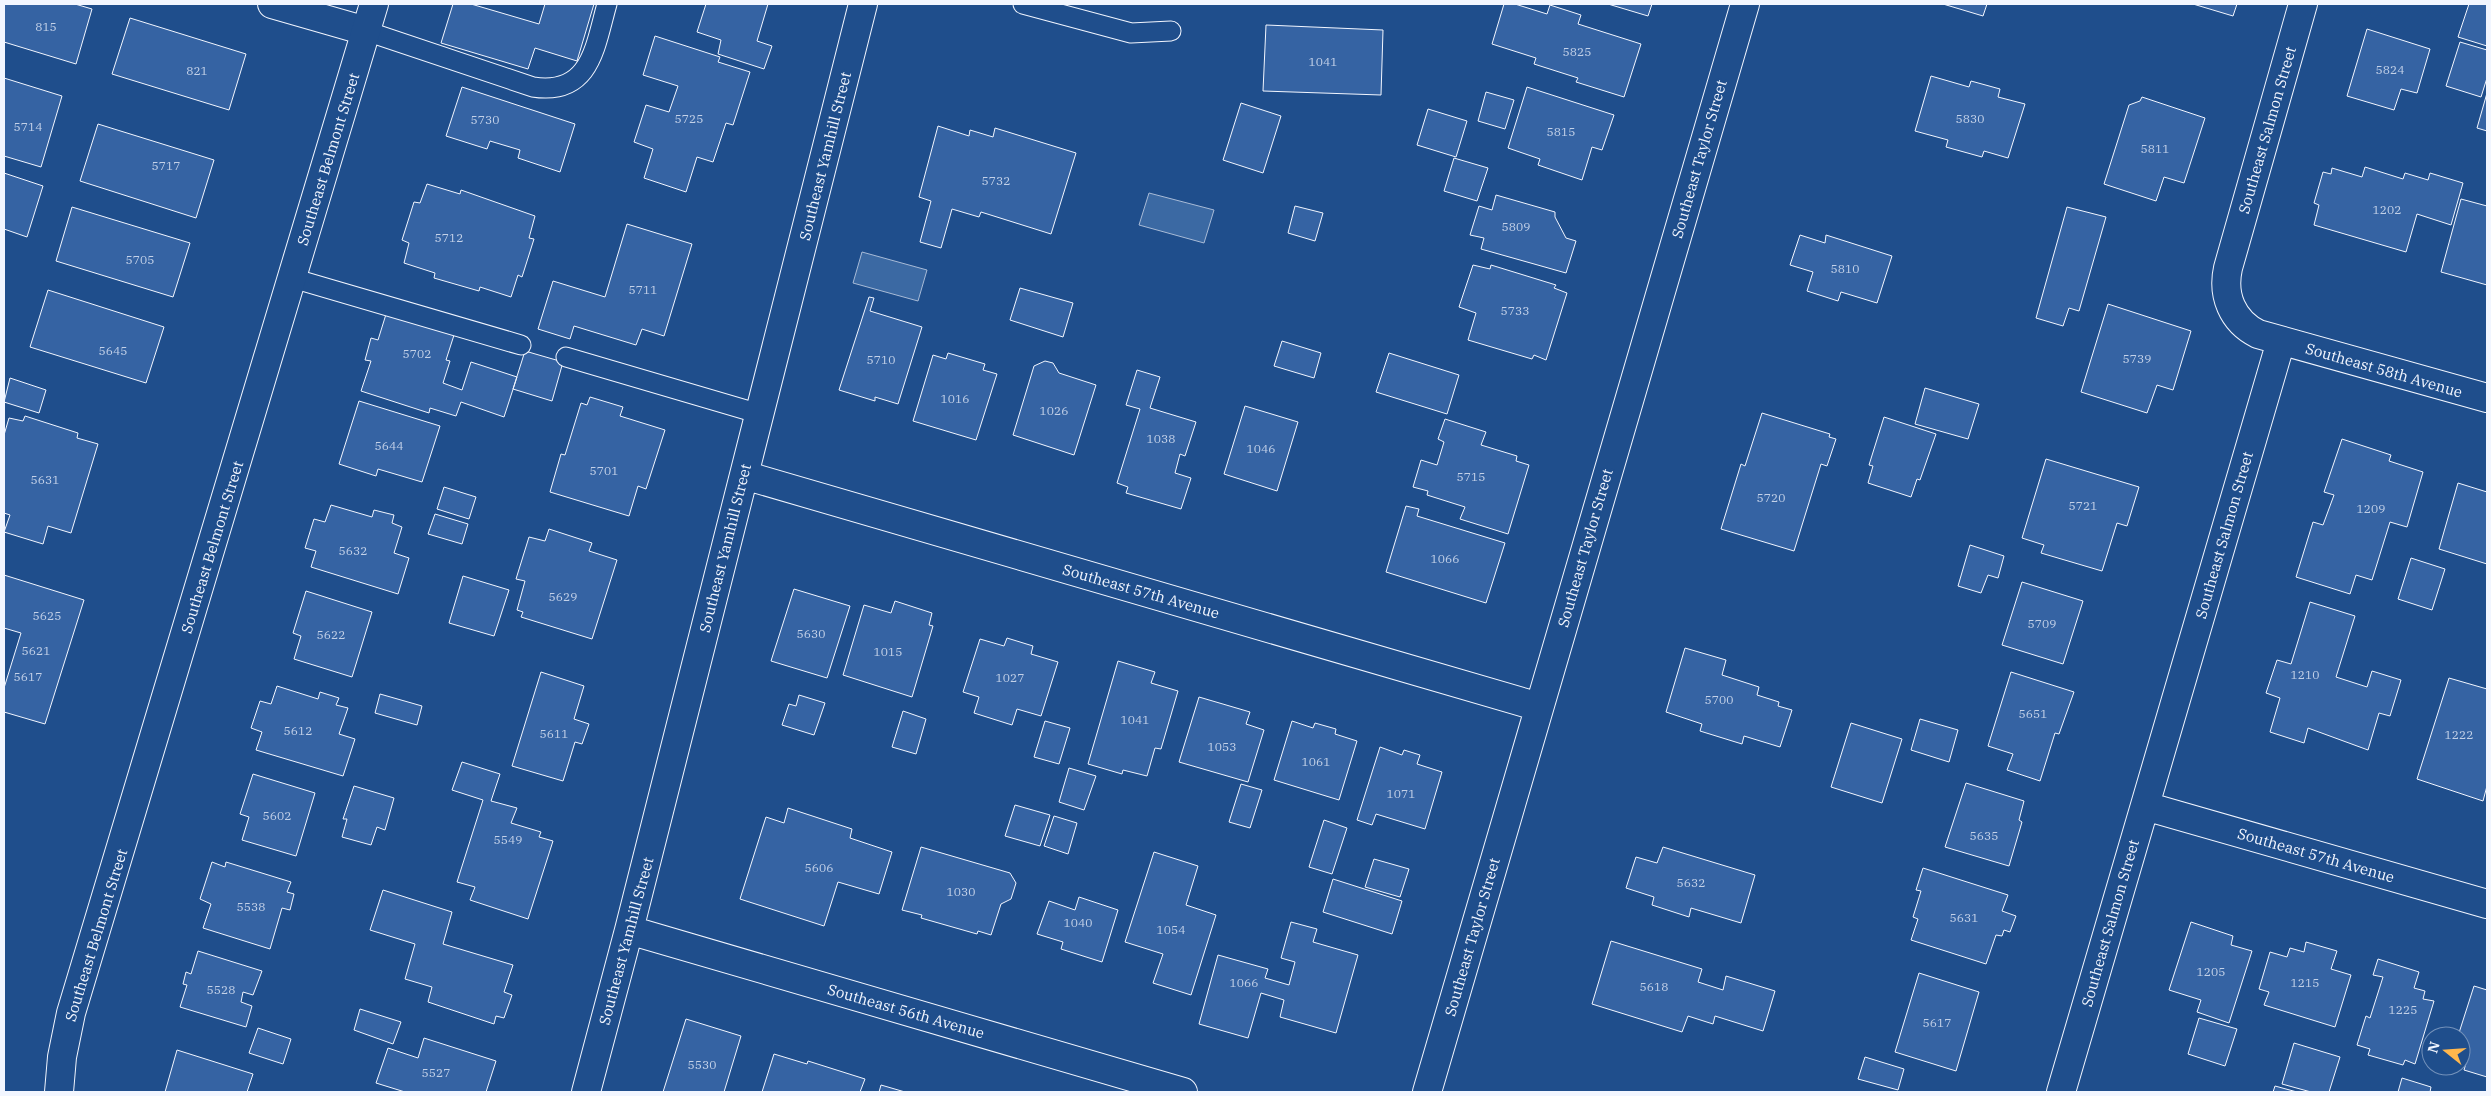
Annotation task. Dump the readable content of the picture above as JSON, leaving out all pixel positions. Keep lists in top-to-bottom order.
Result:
{
  "streets": {
    "street": [
      "Southeast Salmon Street",
      "Southeast Yamhill Street",
      "Southeast Belmont Street",
      "Southeast Taylor Street",
      "Southeast 58th Avenue",
      "Southeast 57th Avenue",
      "Southeast 56th Avenue"
    ]
  },
  "crossings": [
    ["Southeast Salmon Street", "Southeast 58th Avenue"],
    ["Southeast Salmon Street", "Southeast 57th Avenue"],
    ["Southeast Yamhill Street", "Southeast 57th Avenue"],
    ["Southeast Yamhill Street", "Southeast 56th Avenue"],
    ["Southeast Taylor Street", "Southeast 57th Avenue"]
  ],
  "house_numbers": [
    "815",
    "5825",
    "1041",
    "5824",
    "821",
    "5725",
    "5830",
    "5730",
    "5714",
    "5815",
    "5811",
    "5717",
    "5732",
    "1202",
    "5809",
    "5712",
    "5705",
    "5810",
    "5711",
    "5733",
    "5645",
    "5702",
    "5739",
    "5710",
    "1016",
    "1026",
    "1038",
    "5644",
    "1046",
    "5701",
    "5715",
    "5631",
    "5720",
    "5721",
    "1209",
    "5632",
    "1066",
    "5629",
    "5625",
    "5709",
    "5630",
    "5622",
    "5621",
    "1015",
    "1210",
    "5617",
    "1027",
    "5700",
    "5651",
    "1041",
    "5612",
    "5611",
    "1222",
    "1053",
    "1061",
    "1071",
    "5602",
    "5635",
    "5549",
    "5606",
    "5632",
    "1030",
    "5538",
    "5631",
    "1040",
    "1054",
    "1205",
    "1066",
    "1215",
    "5618",
    "5528",
    "1225",
    "5617",
    "5530",
    "5527"
  ],
  "north": "left"
}
